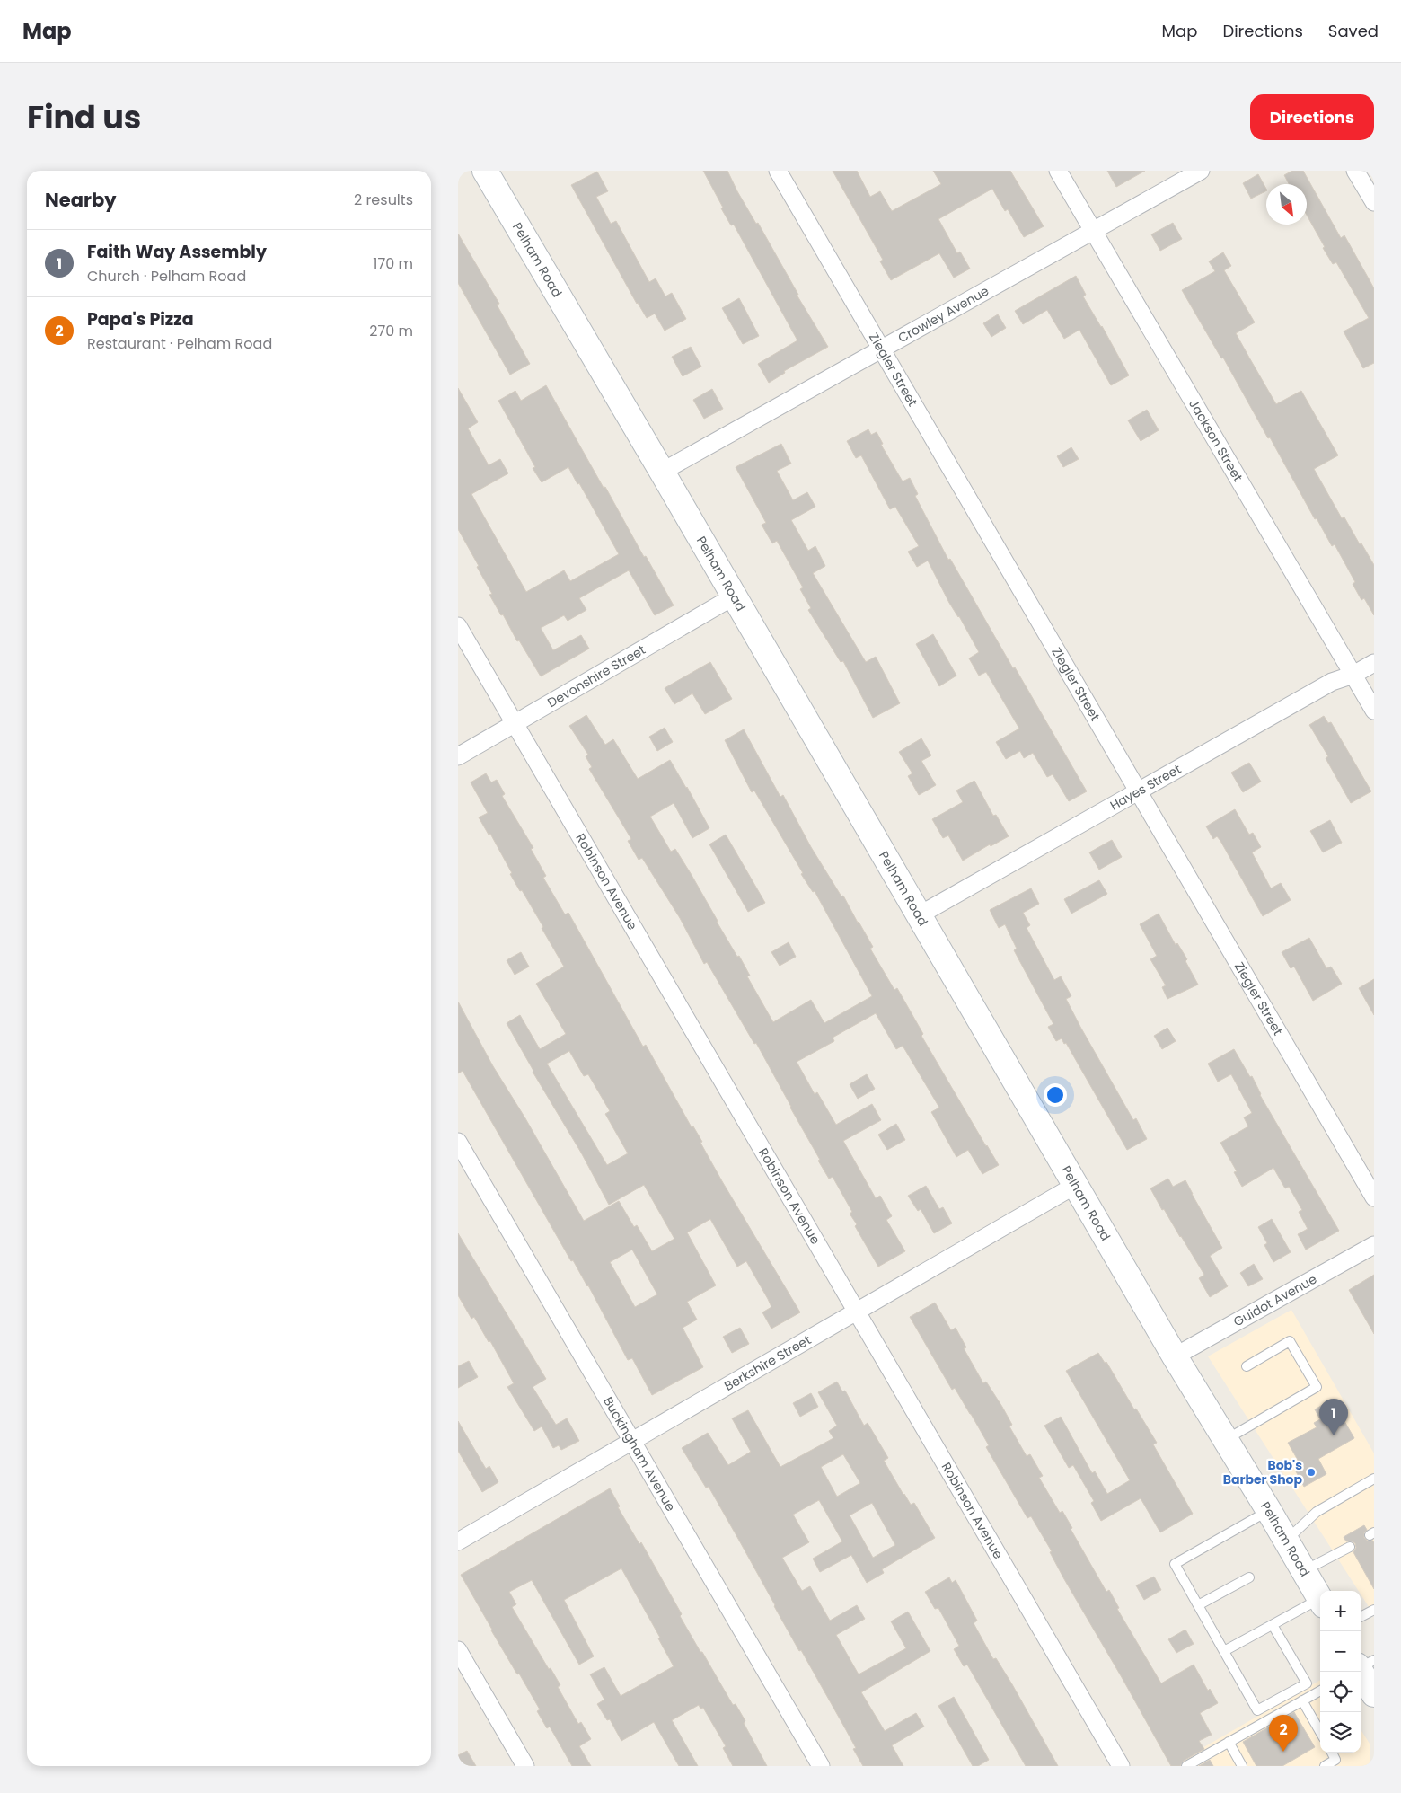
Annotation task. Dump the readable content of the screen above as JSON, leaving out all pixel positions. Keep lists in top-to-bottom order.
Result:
{
  "streets": {
    "main road": ["Pelham Road"],
    "street": [
      "Crowley Avenue",
      "Ziegler Street",
      "Jackson Street",
      "Devonshire Street",
      "Hayes Street",
      "Robinson Avenue",
      "Guidot Avenue",
      "Berkshire Street",
      "Buckingham Avenue"
    ]
  },
  "crossings": [
    ["Pelham Road", "Crowley Avenue"],
    ["Pelham Road", "Devonshire Street"],
    ["Pelham Road", "Hayes Street"],
    ["Pelham Road", "Guidot Avenue"],
    ["Pelham Road", "Berkshire Street"],
    ["Crowley Avenue", "Ziegler Street"],
    ["Crowley Avenue", "Jackson Street"],
    ["Ziegler Street", "Hayes Street"],
    ["Jackson Street", "Hayes Street"],
    ["Devonshire Street", "Robinson Avenue"],
    ["Robinson Avenue", "Berkshire Street"],
    ["Berkshire Street", "Buckingham Avenue"]
  ],
  "places": ["Bob's Barber Shop"],
  "north": "bottom right",
  "page": {
    "header": "Map",
    "nav": ["Map", "Directions", "Saved"],
    "title": "Find us",
    "buttons": "Directions",
    "heading": ["Nearby", "2 results"],
    "list": [
      {
        "mark": "1",
        "name": "Faith Way Assembly",
        "note": "Church · Pelham Road",
        "value": "170 m"
      },
      {
        "mark": "2",
        "name": "Papa's Pizza",
        "note": "Restaurant · Pelham Road",
        "value": "270 m"
      }
    ],
    "pins": ["1", "2"],
    "map_buttons": ["+", "−"]
  }
}
